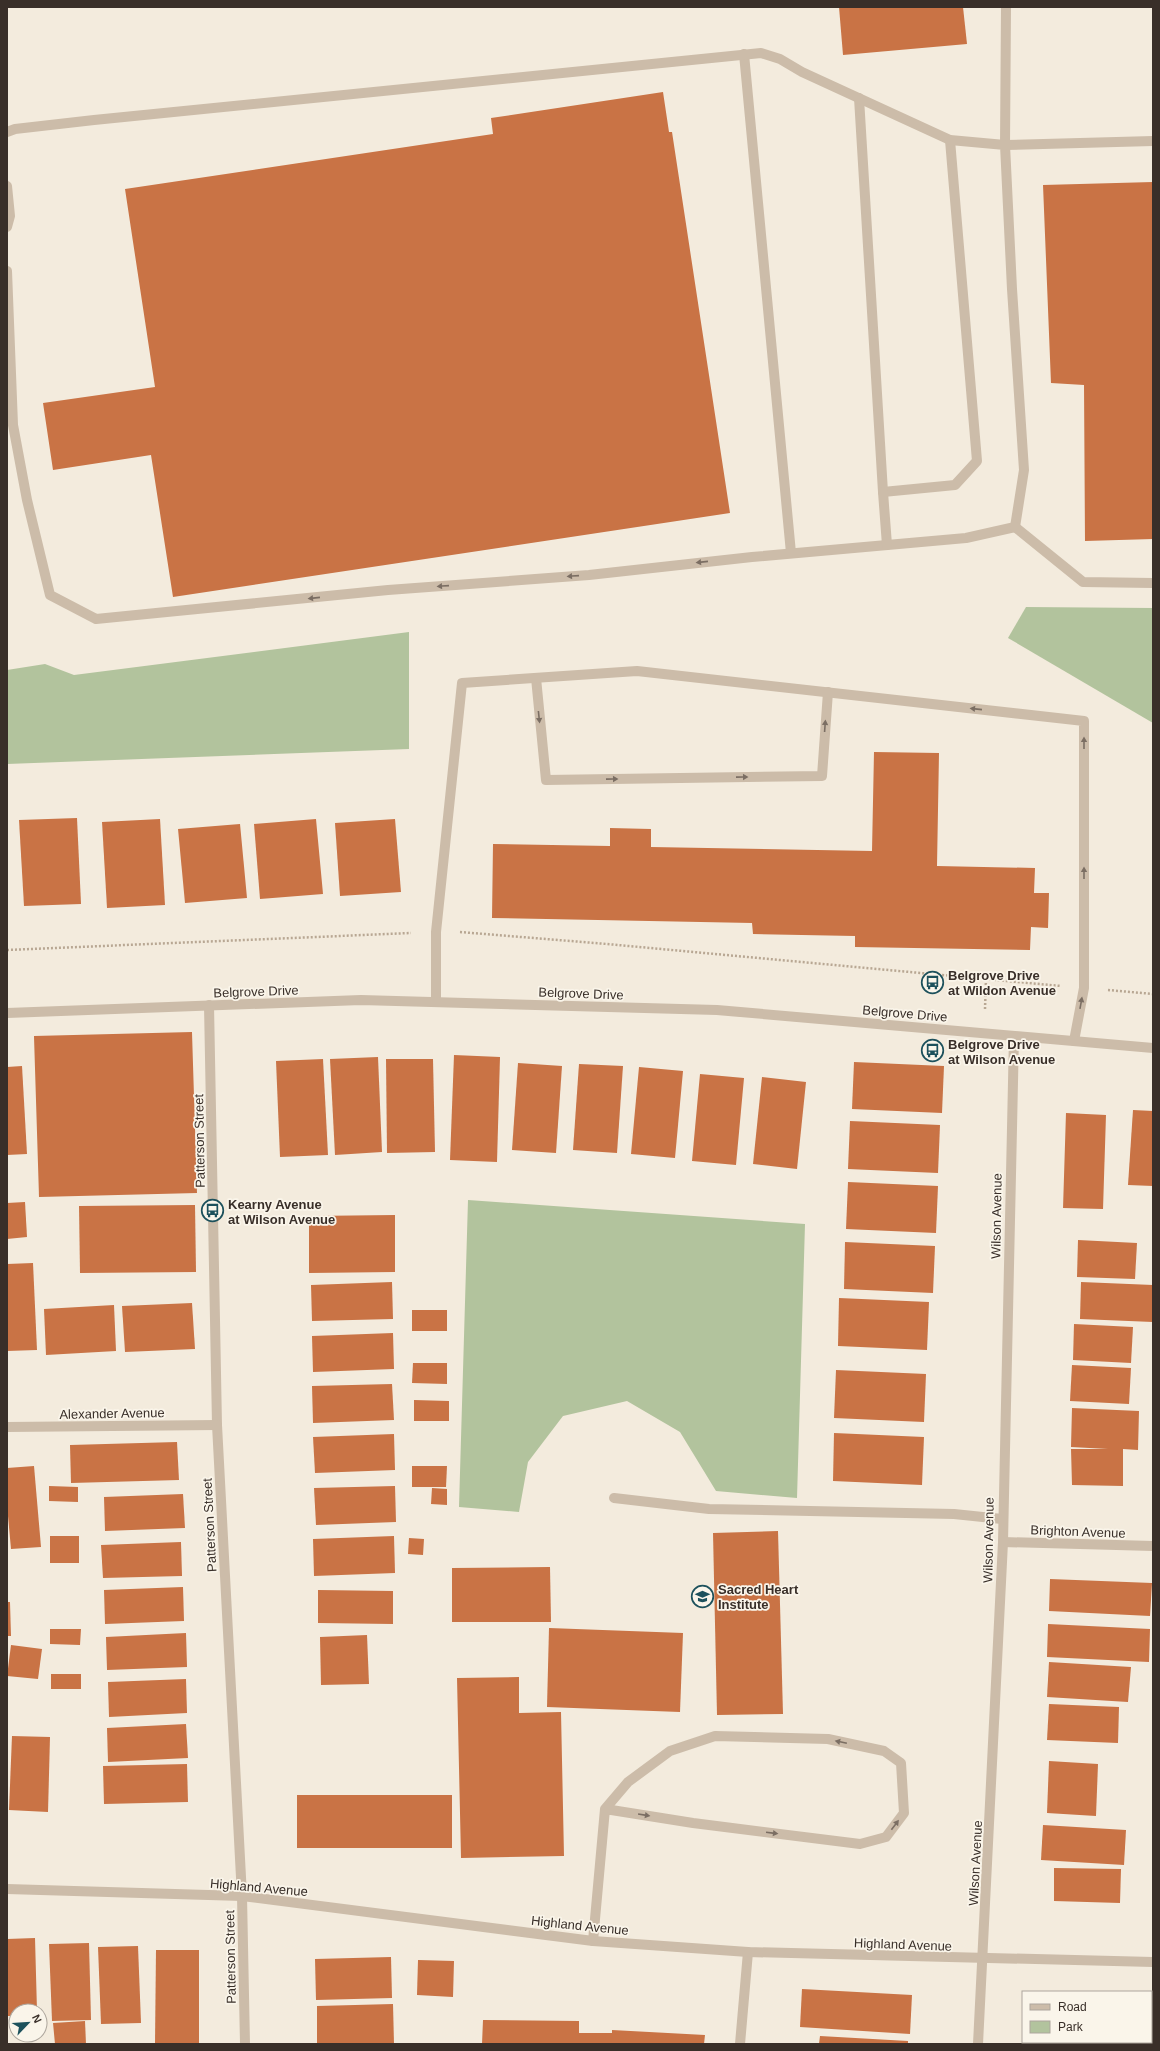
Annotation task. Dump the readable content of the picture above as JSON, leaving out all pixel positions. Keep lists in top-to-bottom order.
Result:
{
  "streets": {
    "street": [
      "Belgrove Drive",
      "Patterson Street",
      "Wilson Avenue",
      "Alexander Avenue",
      "Brighton Avenue",
      "Highland Avenue"
    ]
  },
  "crossings": [
    ["Belgrove Drive", "Patterson Street"],
    ["Belgrove Drive", "Wilson Avenue"],
    ["Patterson Street", "Alexander Avenue"],
    ["Patterson Street", "Highland Avenue"],
    ["Wilson Avenue", "Brighton Avenue"],
    ["Wilson Avenue", "Highland Avenue"]
  ],
  "places": {
    "bus stop": ["Belgrove Drive at Wildon Avenue", "Belgrove Drive at Wilson Avenue", "Kearny Avenue at Wilson Avenue"],
    "school or university": ["Sacred Heart Institute"]
  },
  "legend": ["Road", "Park"],
  "north": "top right"
}
